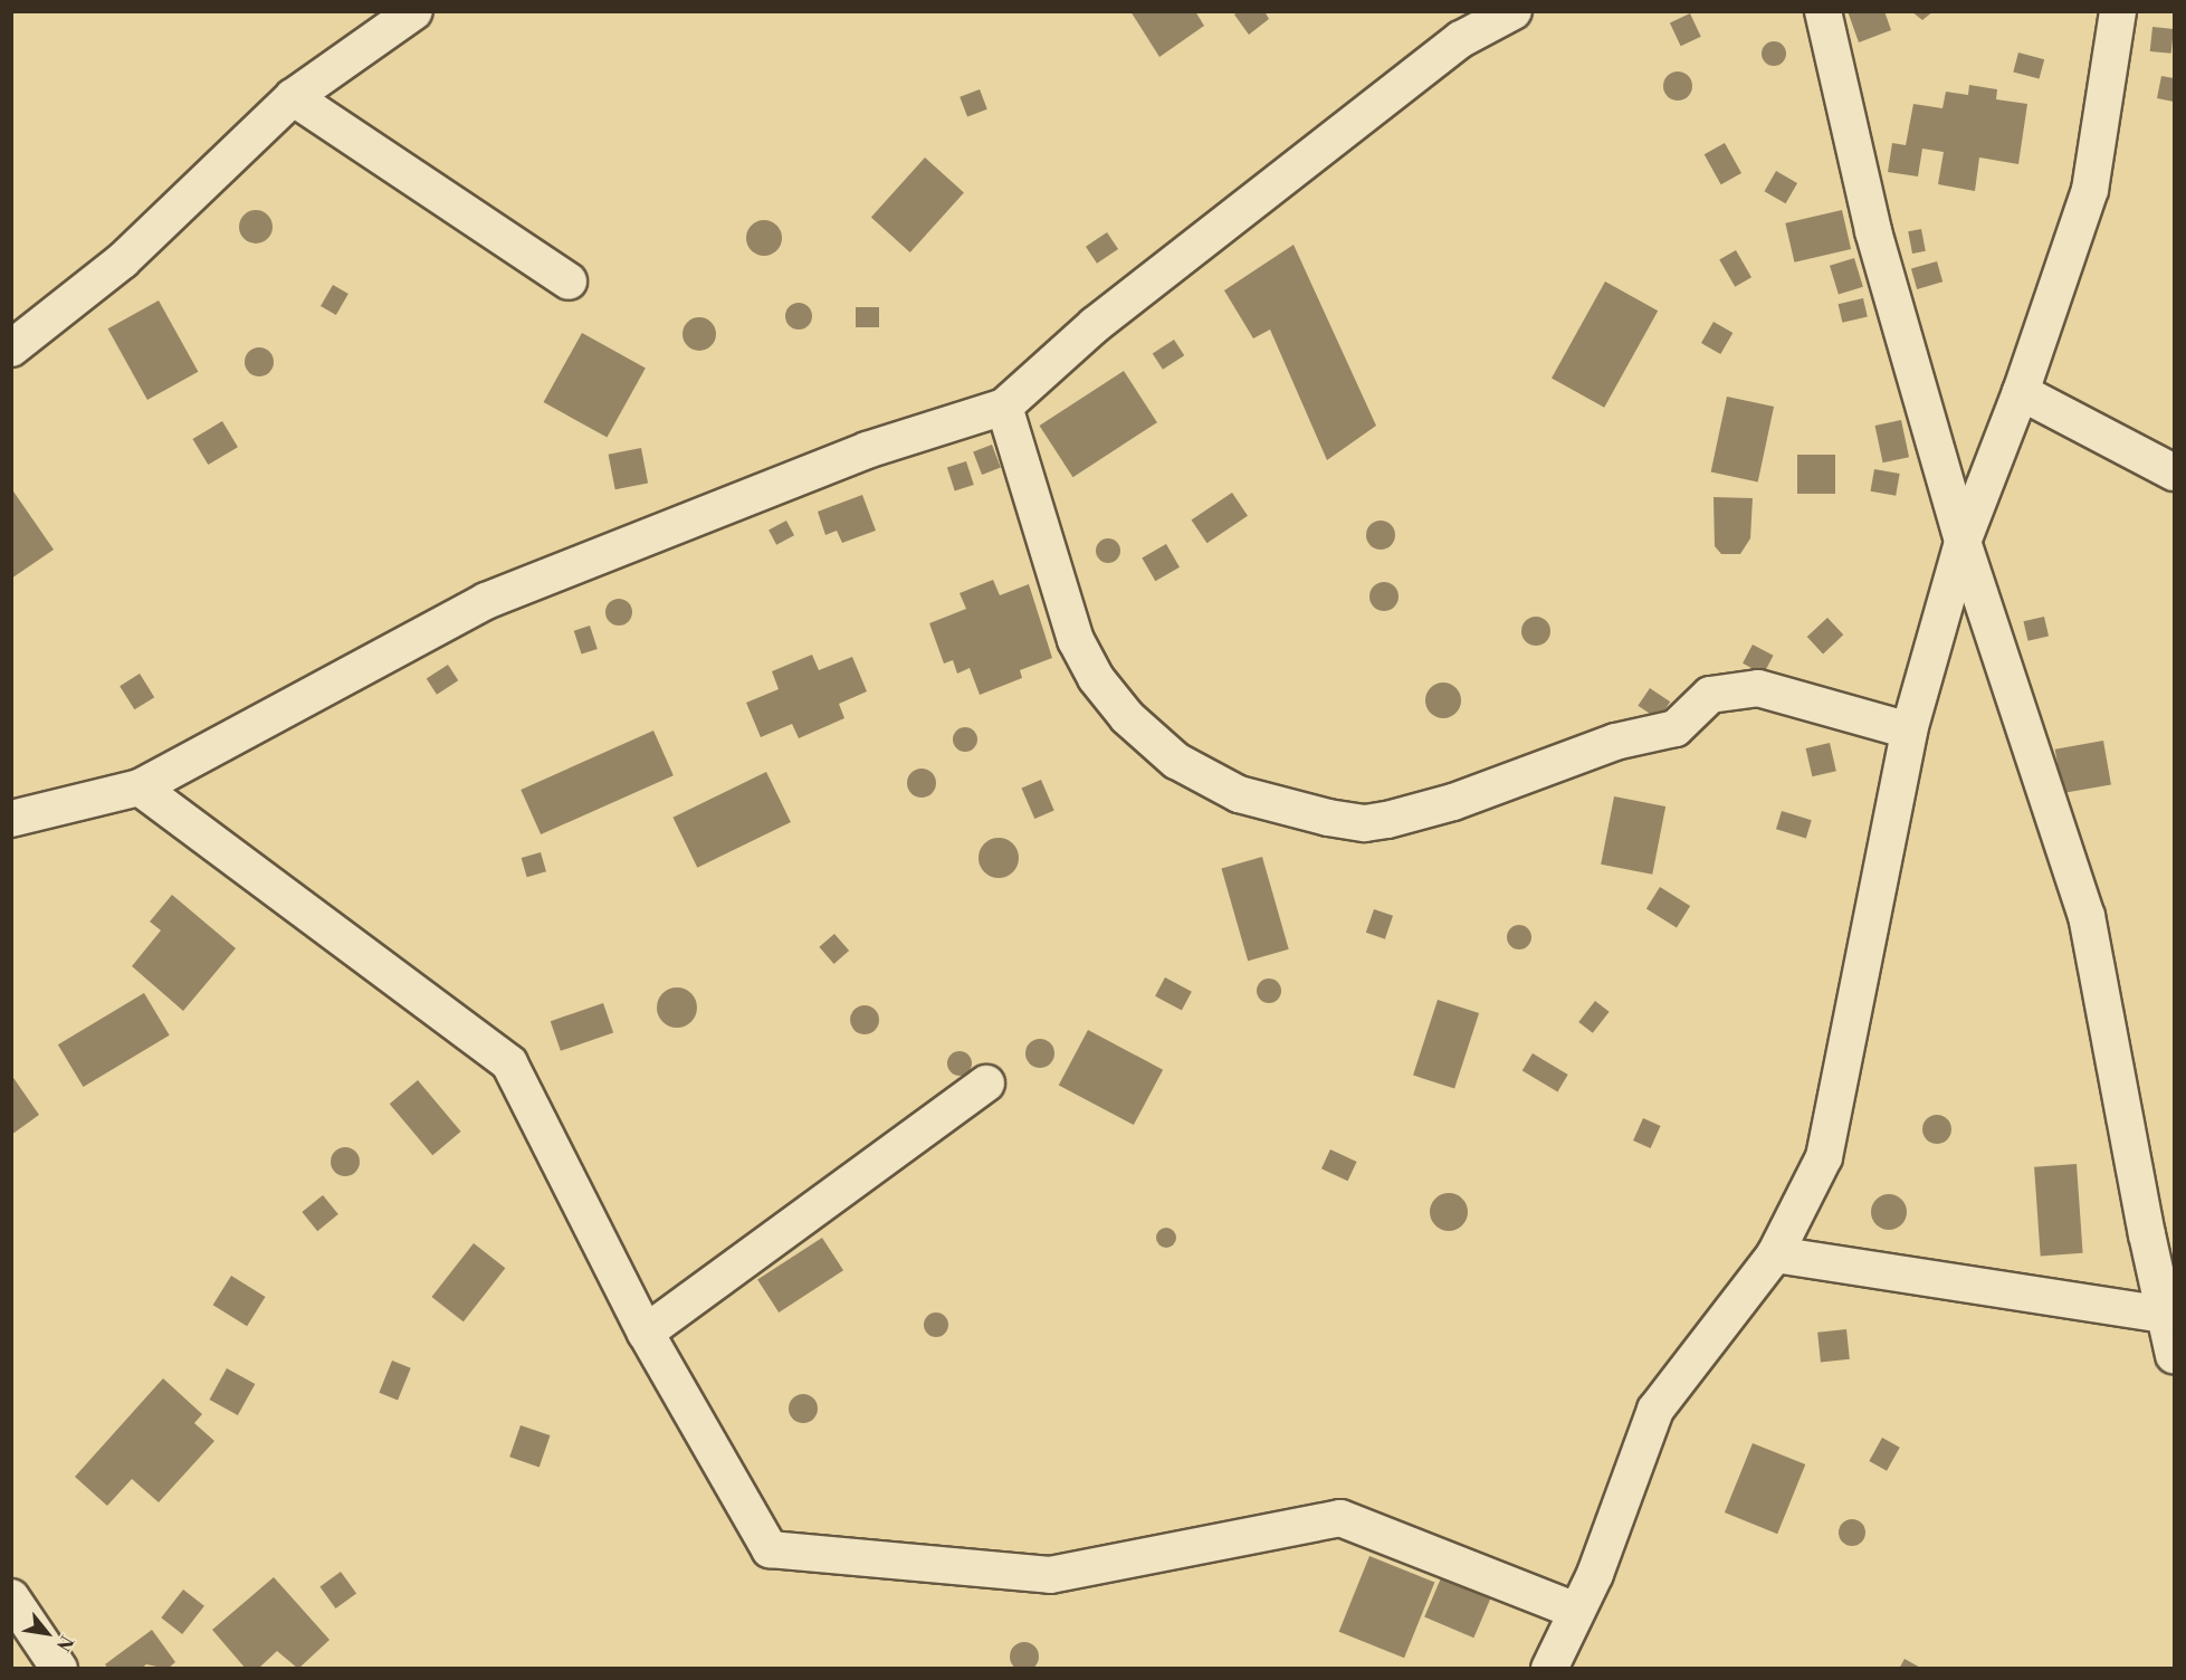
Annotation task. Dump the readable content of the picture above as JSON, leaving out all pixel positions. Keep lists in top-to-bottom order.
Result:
{
  "north": "bottom right"
}
